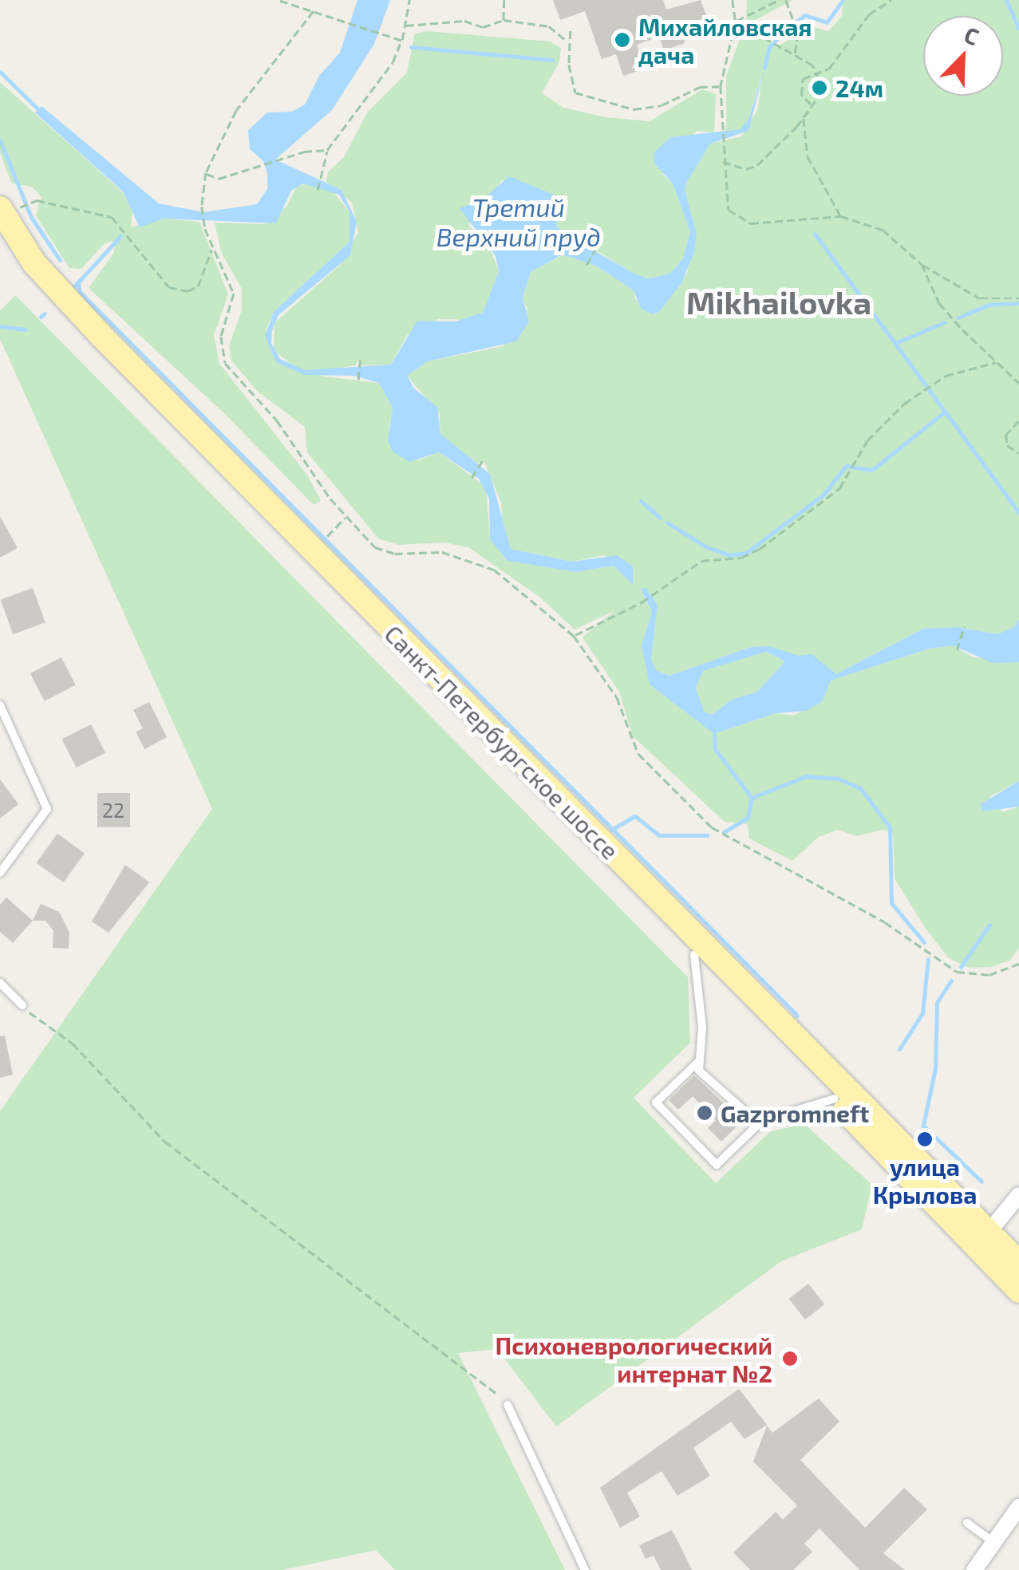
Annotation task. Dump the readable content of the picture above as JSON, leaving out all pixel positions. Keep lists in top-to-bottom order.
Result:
{
  "streets": {
    "main road": ["Санкт-Петербургское шоссе"]
  },
  "districts": ["Mikhailovka"],
  "water": ["Третий Верхний пруд"],
  "places": [
    "Михайловская дача",
    "24м",
    "Gazpromneft",
    "улица Крылова",
    "Психоневрологический интернат №2"
  ],
  "house_numbers": ["22"],
  "north": "top right"
}
